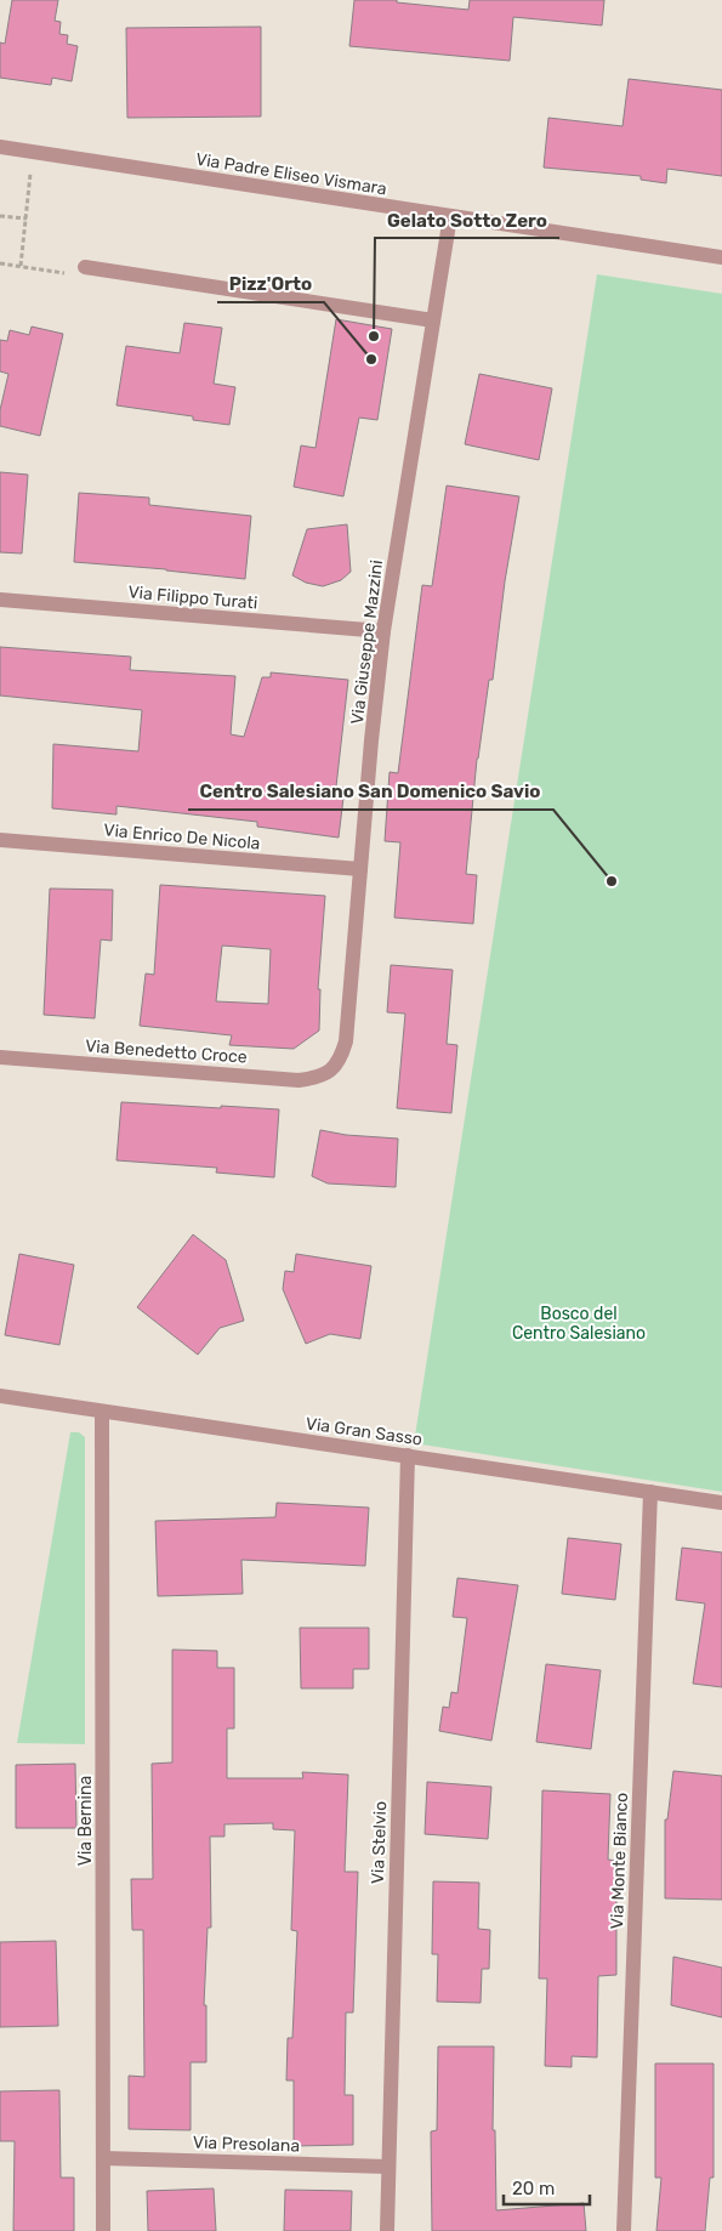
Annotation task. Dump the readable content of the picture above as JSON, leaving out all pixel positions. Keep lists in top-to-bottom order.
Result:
{
  "streets": {
    "street": [
      "Via Padre Eliseo Vismara",
      "Via Filippo Turati",
      "Via Giuseppe Mazzini",
      "Via Enrico De Nicola",
      "Via Benedetto Croce",
      "Via Gran Sasso",
      "Via Bernina",
      "Via Stelvio",
      "Via Monte Bianco",
      "Via Presolana"
    ]
  },
  "crossings": [
    ["Via Padre Eliseo Vismara", "Via Giuseppe Mazzini"],
    ["Via Filippo Turati", "Via Giuseppe Mazzini"],
    ["Via Giuseppe Mazzini", "Via Enrico De Nicola"],
    ["Via Giuseppe Mazzini", "Via Benedetto Croce"],
    ["Via Gran Sasso", "Via Bernina"],
    ["Via Gran Sasso", "Via Stelvio"],
    ["Via Gran Sasso", "Via Monte Bianco"],
    ["Via Bernina", "Via Presolana"],
    ["Via Stelvio", "Via Presolana"]
  ],
  "parks": ["Bosco del Centro Salesiano"],
  "places": ["Gelato Sotto Zero", "Pizz'Orto", "Centro Salesiano San Domenico Savio"],
  "scale_bar": "20 m"
}
